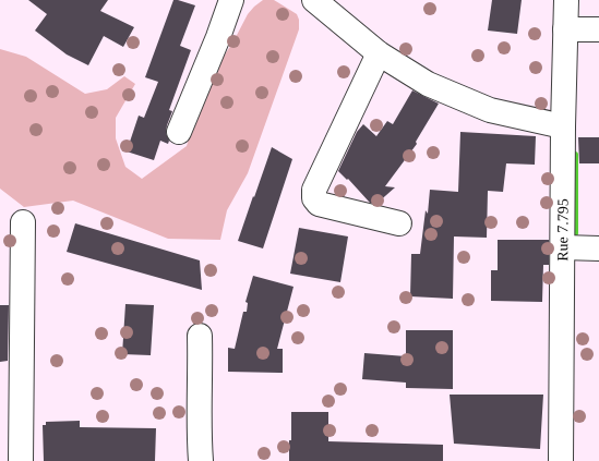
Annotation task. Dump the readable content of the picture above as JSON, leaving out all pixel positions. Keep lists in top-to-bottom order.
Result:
{
  "streets": {
    "street": ["Rue 7.795"]
  }
}
